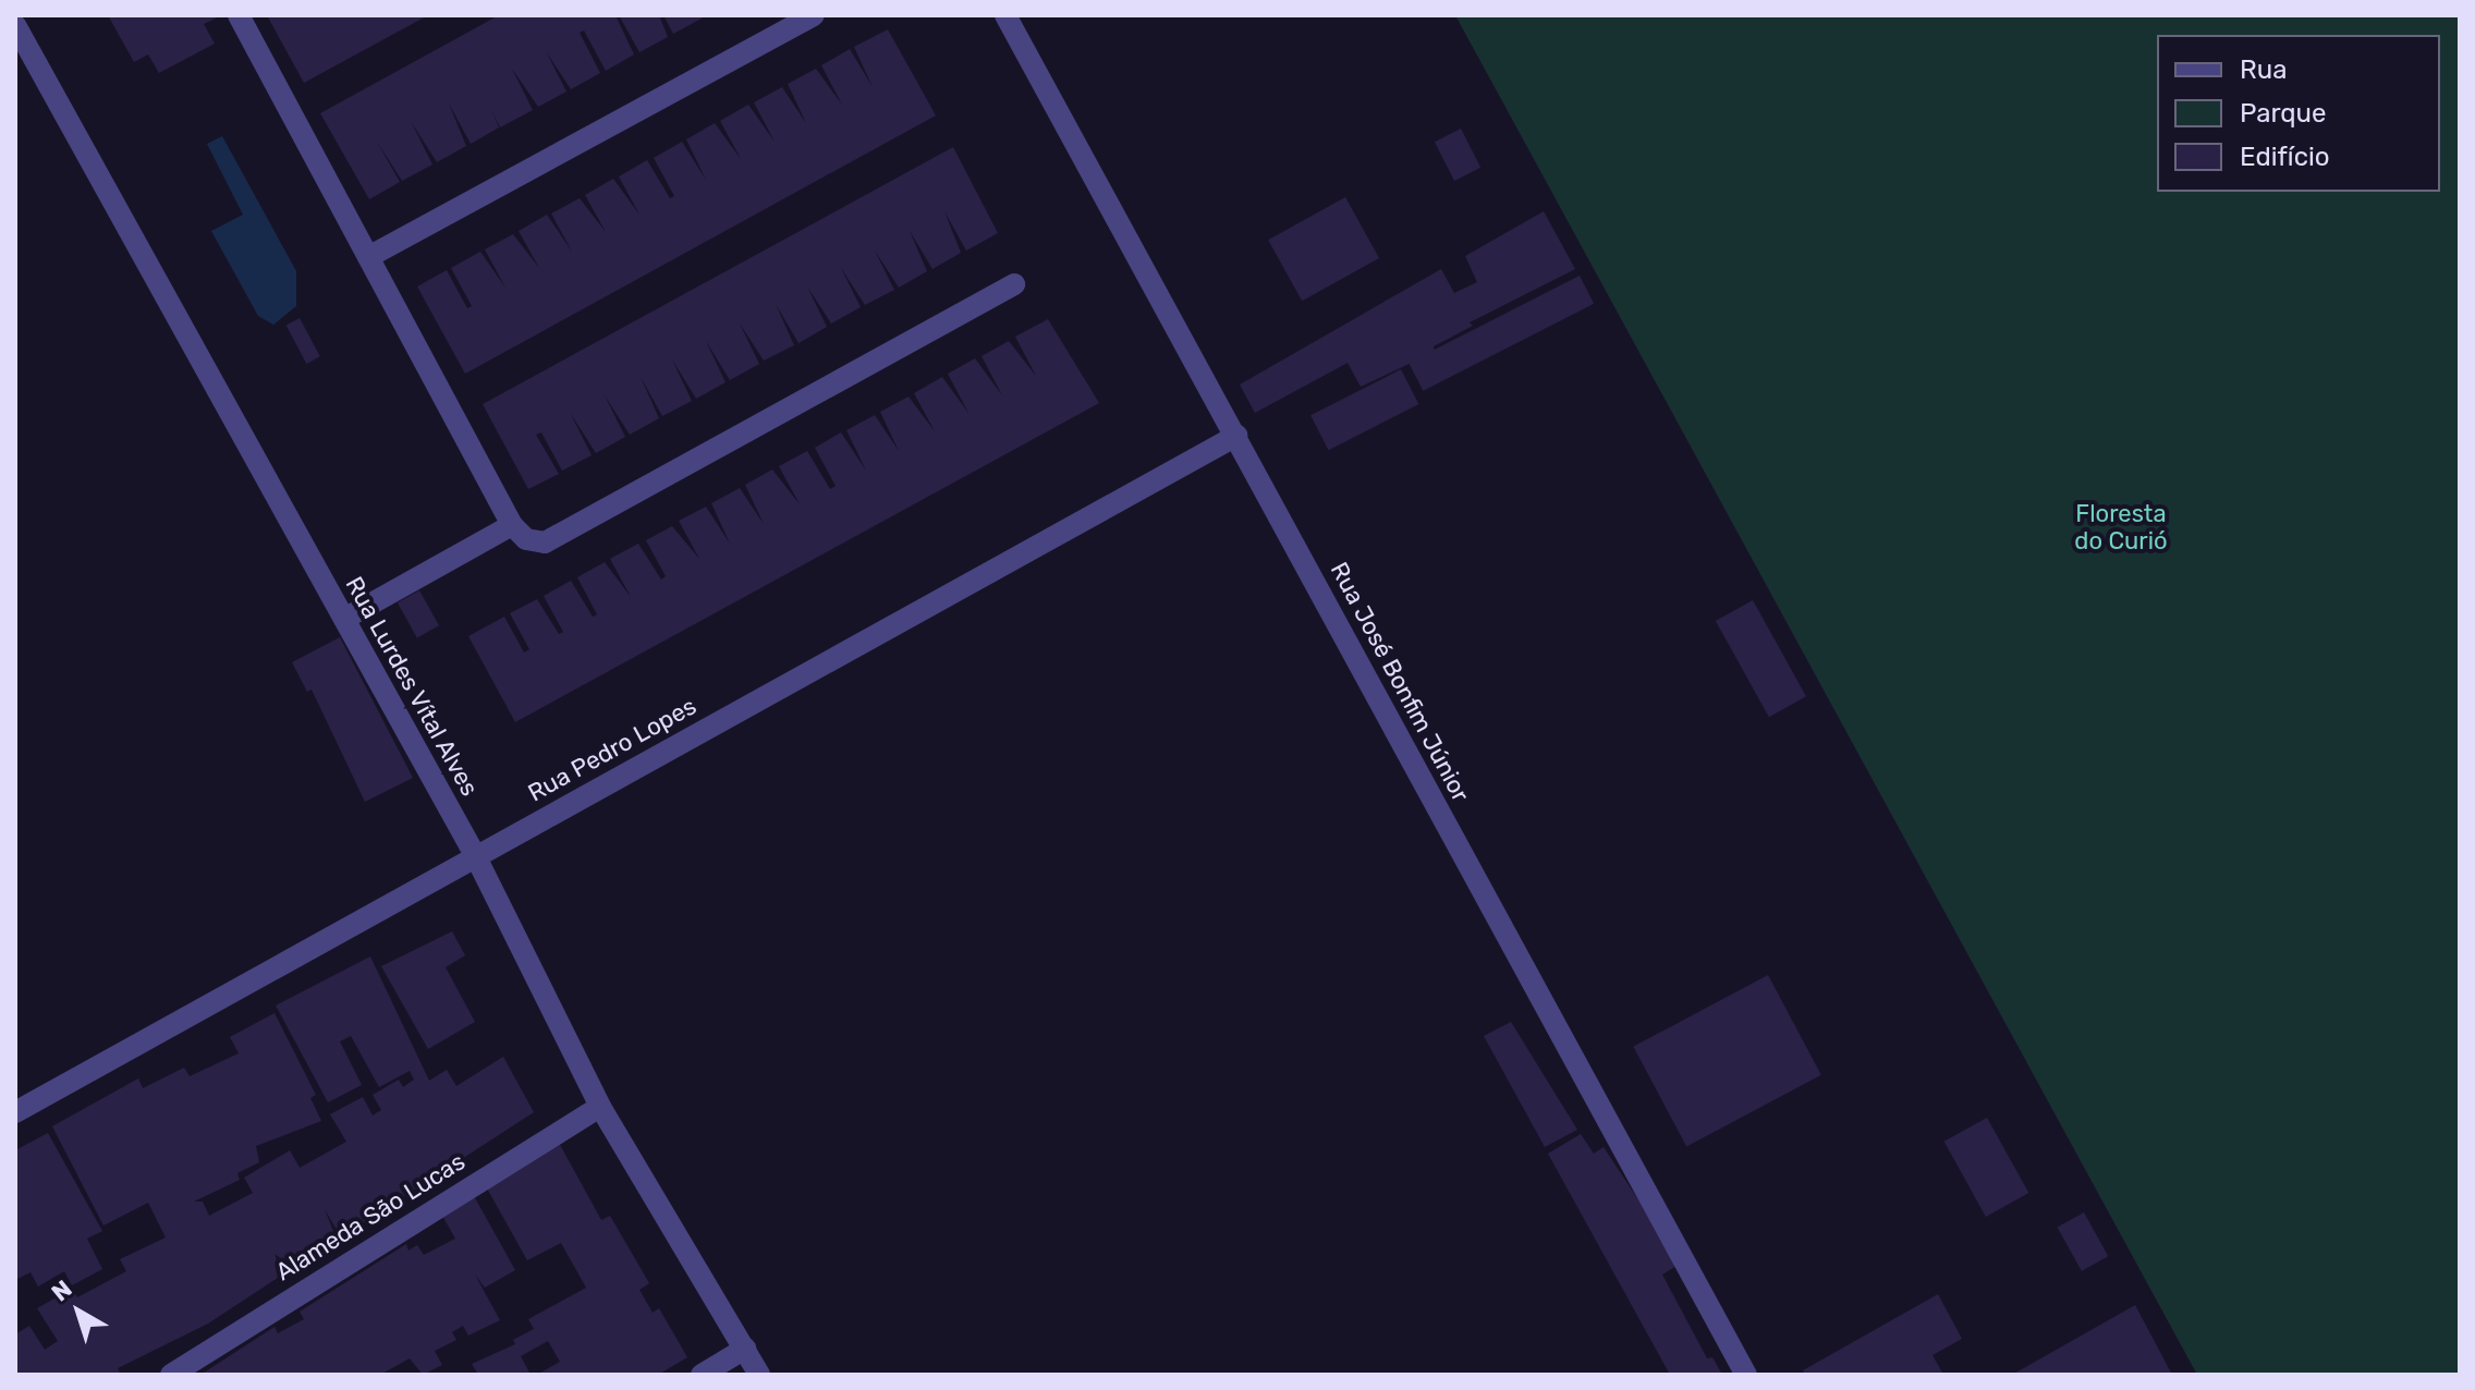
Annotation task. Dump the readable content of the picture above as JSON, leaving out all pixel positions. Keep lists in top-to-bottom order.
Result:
{
  "streets": {
    "street": [
      "Rua José Bonfim Júnior",
      "Rua Lurdes Vítal Alves",
      "Rua Pedro Lopes",
      "Alameda São Lucas"
    ]
  },
  "crossings": [
    ["Rua José Bonfim Júnior", "Rua Pedro Lopes"],
    ["Rua Lurdes Vítal Alves", "Rua Pedro Lopes"],
    ["Rua Lurdes Vítal Alves", "Alameda São Lucas"]
  ],
  "parks": ["Floresta do Curió"],
  "legend": ["Rua", "Parque", "Edifício"],
  "north": "top left"
}
